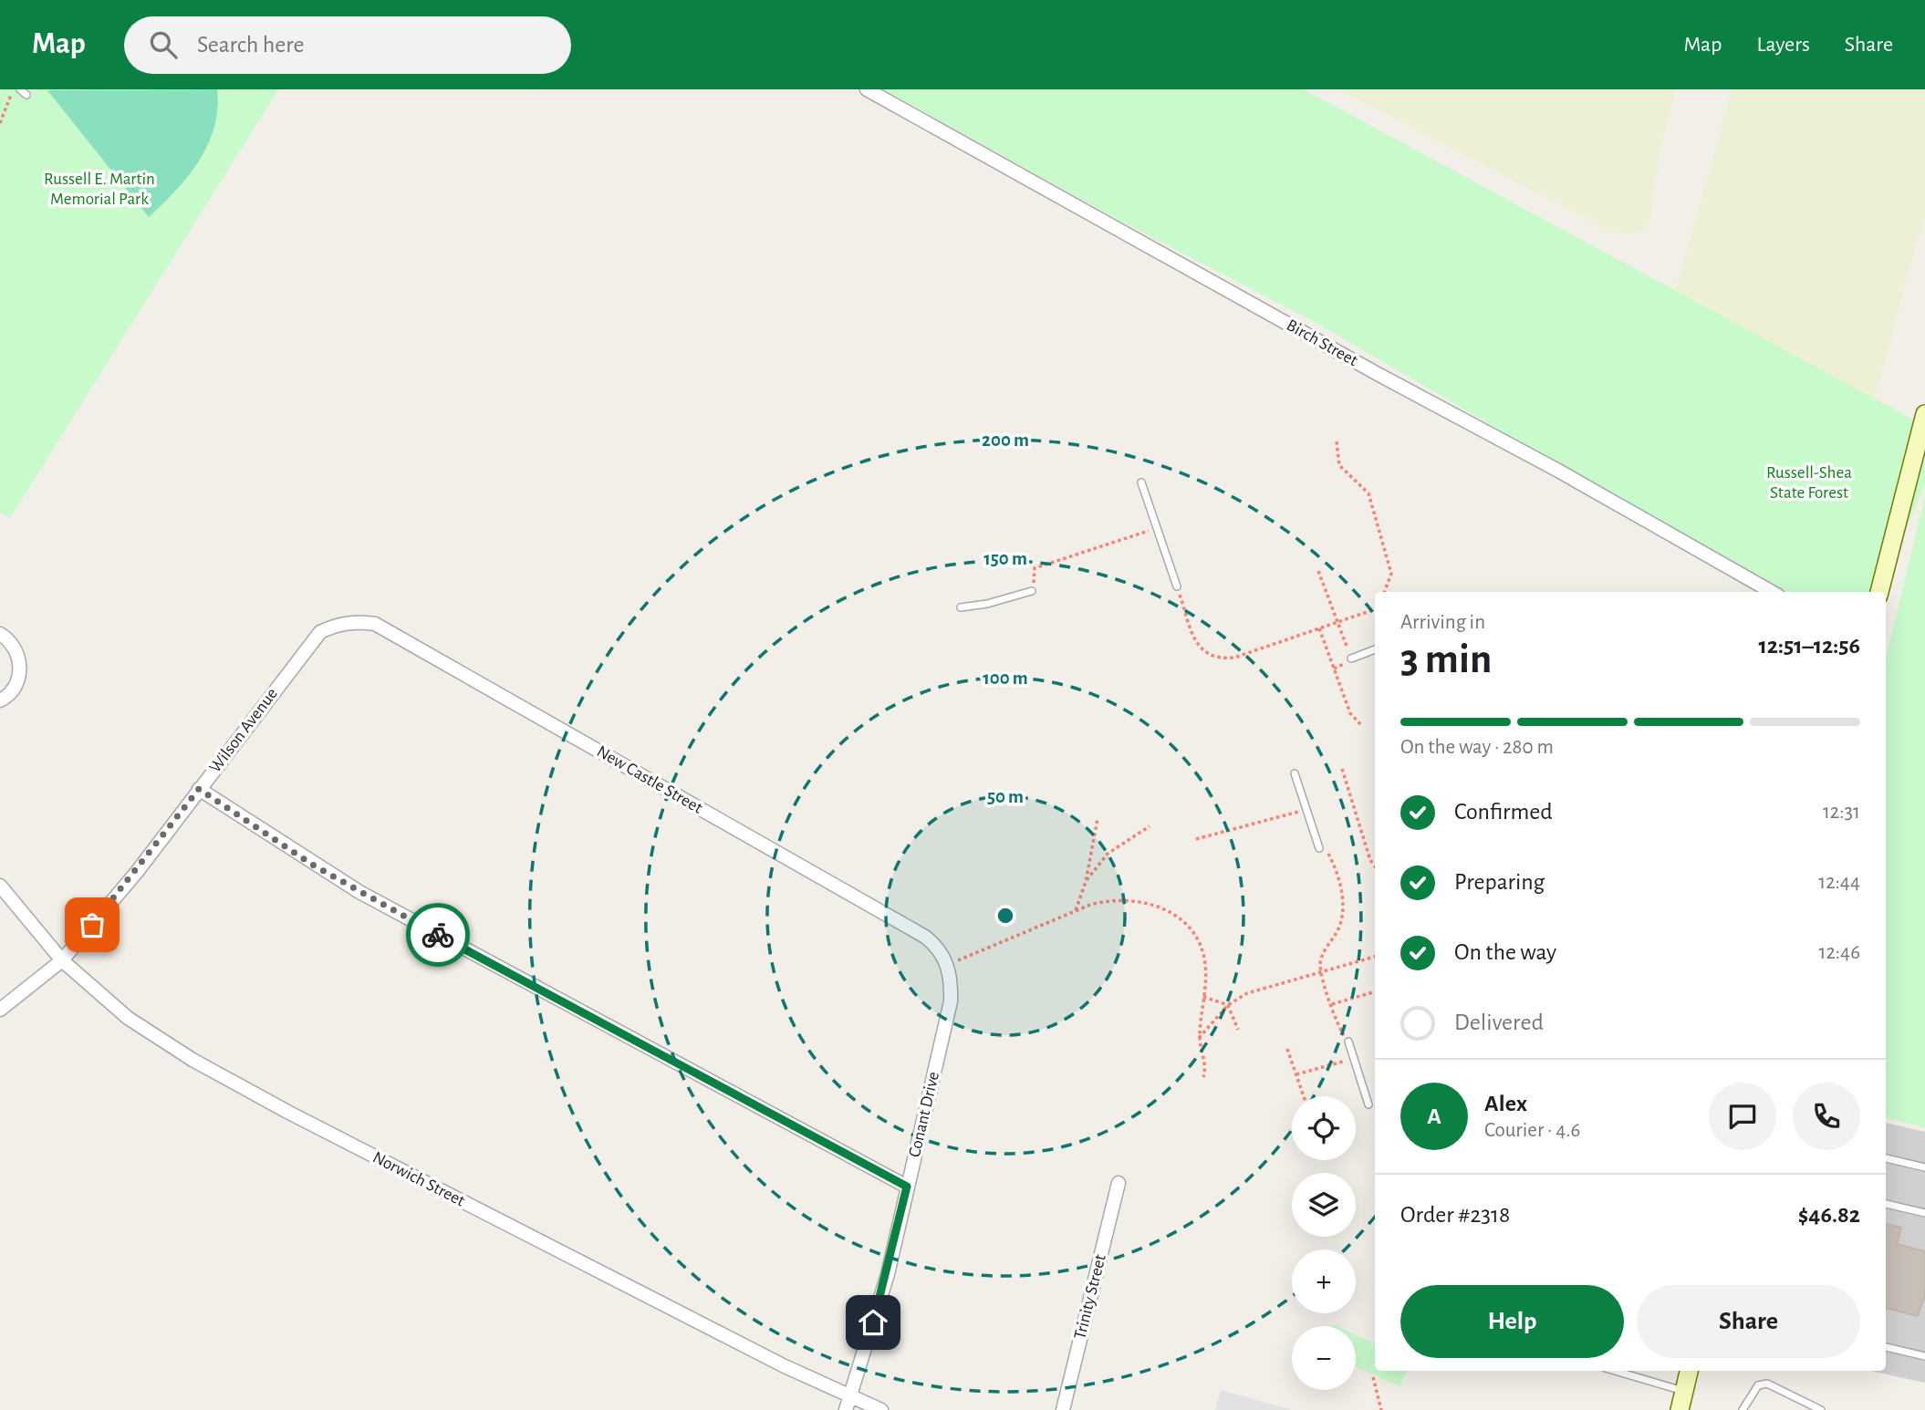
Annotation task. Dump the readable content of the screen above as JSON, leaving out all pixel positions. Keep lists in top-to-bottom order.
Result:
{
  "streets": {
    "street": [
      "Birch Street",
      "Wilson Avenue",
      "New Castle Street",
      "Conant Drive",
      "Norwich Street",
      "Trinity Street"
    ]
  },
  "crossings": [
    ["Wilson Avenue", "New Castle Street"],
    ["Wilson Avenue", "Norwich Street"],
    ["New Castle Street", "Conant Drive"],
    ["Conant Drive", "Norwich Street"]
  ],
  "parks": ["Russell E. Martin Memorial Park", "Russell-Shea State Forest"],
  "page": {
    "header": "Map",
    "search": "Search here",
    "nav": ["Map", "Layers", "Share"],
    "heading": ["3 min", "Arriving in", "12:51–12:56"],
    "panel": [
      "Alex",
      "Courier · 4.6",
      "Order #2318",
      "$46.82"
    ],
    "bar": "On the way · 280 m",
    "list": [
      ["Confirmed", "12:31"],
      ["Preparing", "12:44"],
      ["On the way", "12:46"],
      "Delivered"
    ],
    "round": "A",
    "map_buttons": ["+", "−"],
    "buttons": ["Help", "Share"]
  },
  "rings": [
    "200 m",
    "150 m",
    "100 m",
    "50 m"
  ]
}
